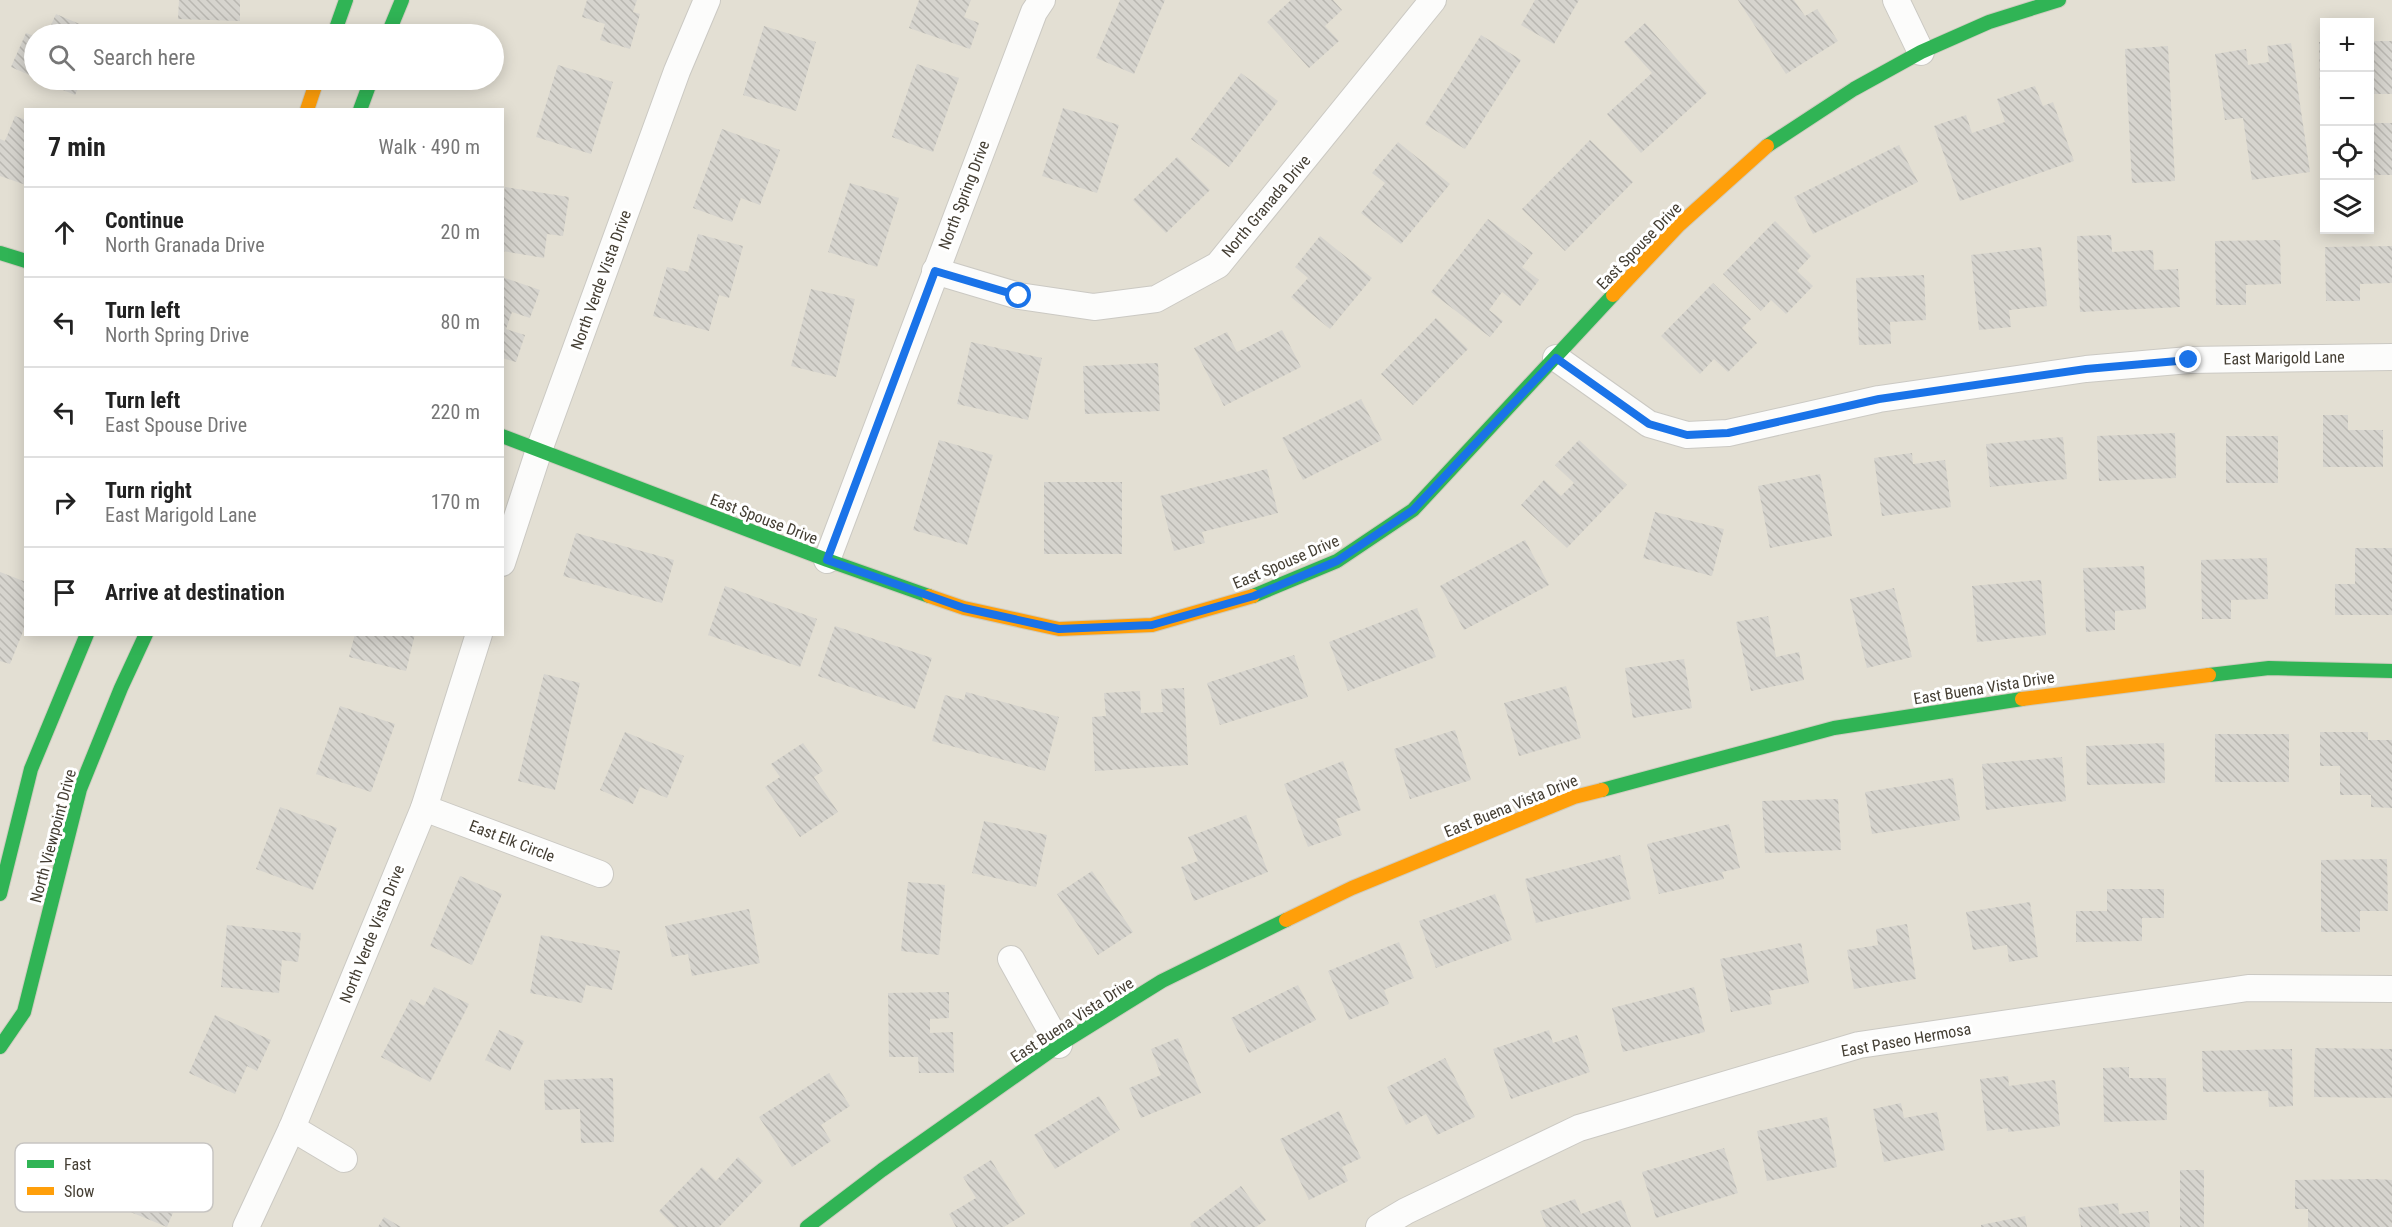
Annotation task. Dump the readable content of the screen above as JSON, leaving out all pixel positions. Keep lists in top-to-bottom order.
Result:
{
  "streets": {
    "street": [
      "North Spring Drive",
      "North Granada Drive",
      "East Spouse Drive",
      "North Verde Vista Drive",
      "East Marigold Lane",
      "East Buena Vista Drive",
      "North Viewpoint Drive",
      "East Elk Circle",
      "East Paseo Hermosa"
    ]
  },
  "crossings": [
    ["North Spring Drive", "North Granada Drive"],
    ["North Spring Drive", "East Spouse Drive"],
    ["East Spouse Drive", "North Verde Vista Drive"],
    ["East Spouse Drive", "East Marigold Lane"],
    ["North Verde Vista Drive", "East Elk Circle"]
  ],
  "legend": ["Fast", "Slow"],
  "page": {
    "map_buttons": ["+", "−"],
    "search": "Search here",
    "heading": ["7 min", "Walk · 490 m"],
    "list": [
      ["Continue", "North Granada Drive", "20 m"],
      ["Turn left", "North Spring Drive", "80 m"],
      ["Turn left", "East Spouse Drive", "220 m"],
      ["Turn right", "East Marigold Lane", "170 m"],
      "Arrive at destination"
    ]
  }
}
